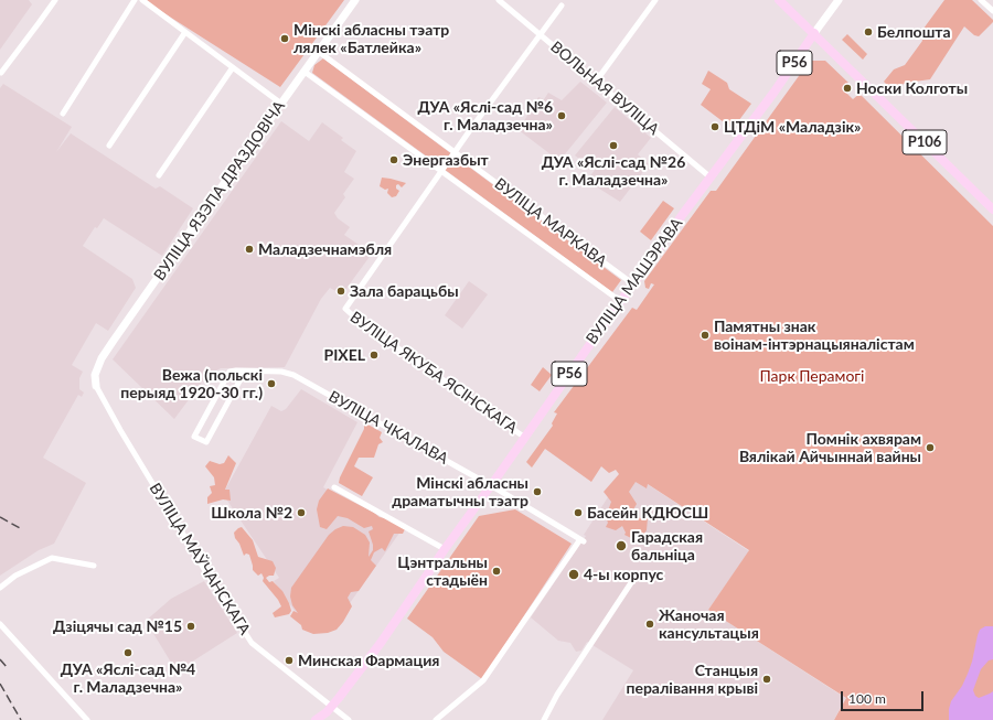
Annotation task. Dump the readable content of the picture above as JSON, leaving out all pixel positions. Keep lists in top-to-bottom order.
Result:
{
  "streets": {
    "main road": ["Р56", "Р106", "ВУЛІЦА МАШЭРАВА"],
    "street": [
      "ВОЛЬНАЯ ВУЛІЦА",
      "ВУЛІЦА ЯЗЭПА ДРАЗДОВІЧА",
      "ВУЛІЦА МАРКАВА",
      "ВУЛІЦА ЯКУБА ЯСІНСКАГА",
      "ВУЛІЦА ЧКАЛАВА",
      "ВУЛІЦА МАЎЧАНСКАГА"
    ]
  },
  "crossings": [
    ["ВОЛЬНАЯ ВУЛІЦА", "ВУЛІЦА МАШЭРАВА"],
    ["ВОЛЬНАЯ ВУЛІЦА", "ВУЛІЦА ЯКУБА ЯСІНСКАГА"],
    ["Р106", "ВУЛІЦА МАШЭРАВА"],
    ["ВУЛІЦА ЯЗЭПА ДРАЗДОВІЧА", "ВУЛІЦА МАРКАВА"],
    ["ВУЛІЦА ЯЗЭПА ДРАЗДОВІЧА", "ВУЛІЦА МАЎЧАНСКАГА"],
    ["ВУЛІЦА МАРКАВА", "ВУЛІЦА МАШЭРАВА"],
    ["ВУЛІЦА МАРКАВА", "ВУЛІЦА ЯКУБА ЯСІНСКАГА"],
    ["ВУЛІЦА МАШЭРАВА", "ВУЛІЦА ЯКУБА ЯСІНСКАГА"],
    ["ВУЛІЦА МАШЭРАВА", "ВУЛІЦА ЧКАЛАВА"],
    ["ВУЛІЦА МАШЭРАВА", "ВУЛІЦА МАЎЧАНСКАГА"]
  ],
  "parks": ["Парк Перамогі"],
  "places": [
    "Белпошта",
    "Мінскі абласны тэатр лялек «Батлейка»",
    "Носки Колготы",
    "ДУА «Яслі-сад №6 г. Маладзечна»",
    "ЦТДіМ «Маладзік»",
    "ДУА «Яслі-сад №26 г. Маладзечна»",
    "Энергазбыт",
    "Маладзечнамэбля",
    "Зала барацьбы",
    "Памятны знак воінам-інтэрнацыяналістам",
    "PIXEL",
    "Вежа (польскі перыяд 1920-30 гг.)",
    "Помнік ахвярам Вялікай Айчыннай вайны",
    "Мінскі абласны драматычны тэатр",
    "Школа №2",
    "Басейн КДЮСШ",
    "Гарадская бальніца",
    "Цэнтральны стадыён",
    "4-ы корпус",
    "Жаночая кансультацыя",
    "Дзіцячы сад №15",
    "ДУА «Яслі-сад №4 г. Маладзечна»",
    "Минская Фармация",
    "Станцыя пералівання крыві"
  ],
  "scale_bar": "100 m"
}
